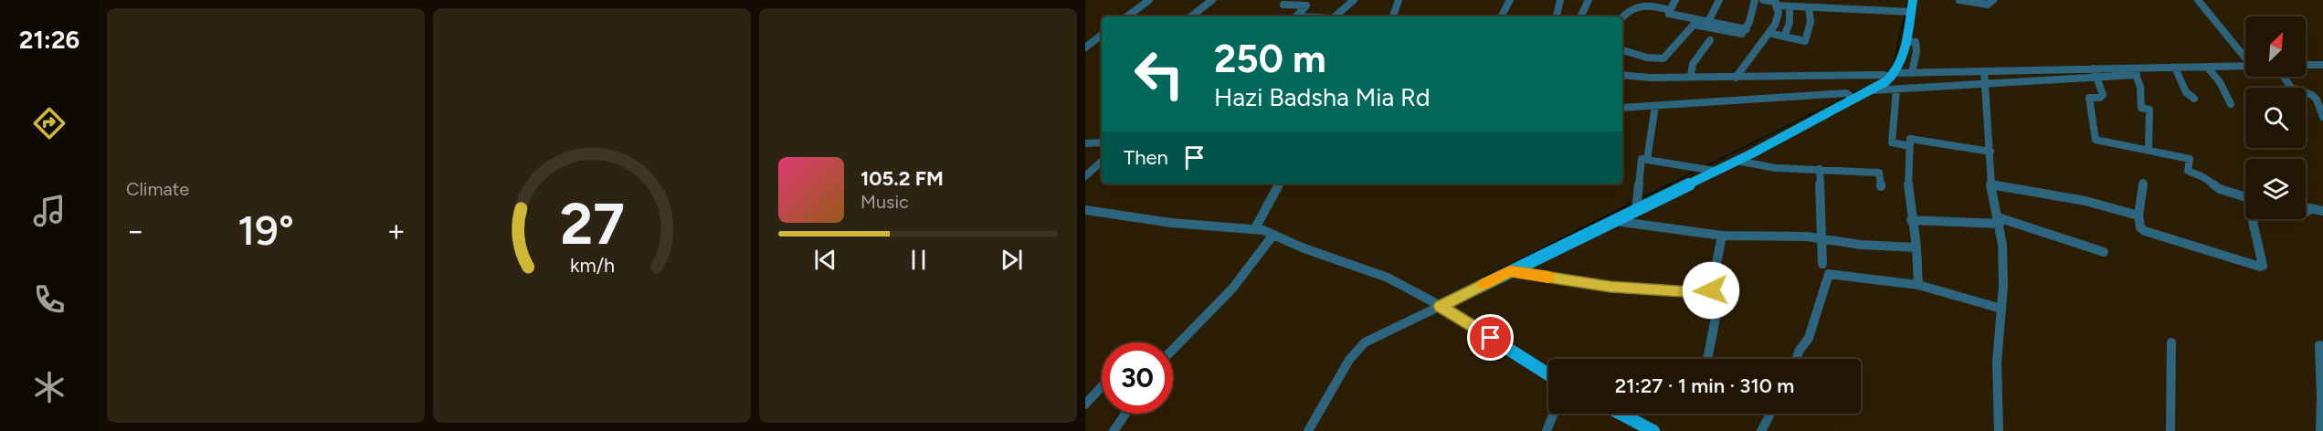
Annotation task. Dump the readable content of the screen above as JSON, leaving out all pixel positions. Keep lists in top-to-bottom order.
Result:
{
  "north": "top right",
  "page": {
    "tabs": "21:26",
    "tile": "Climate",
    "turn": ["250 m", "Hazi Badsha Mia Rd"],
    "then": "Then",
    "song": ["105.2 FM", "Music"],
    "heat": ["−", "19°", "+"],
    "limit": "30",
    "trip": "21:27 · 1 min · 310 m",
    "gauge": ["27", "km/h"]
  }
}
